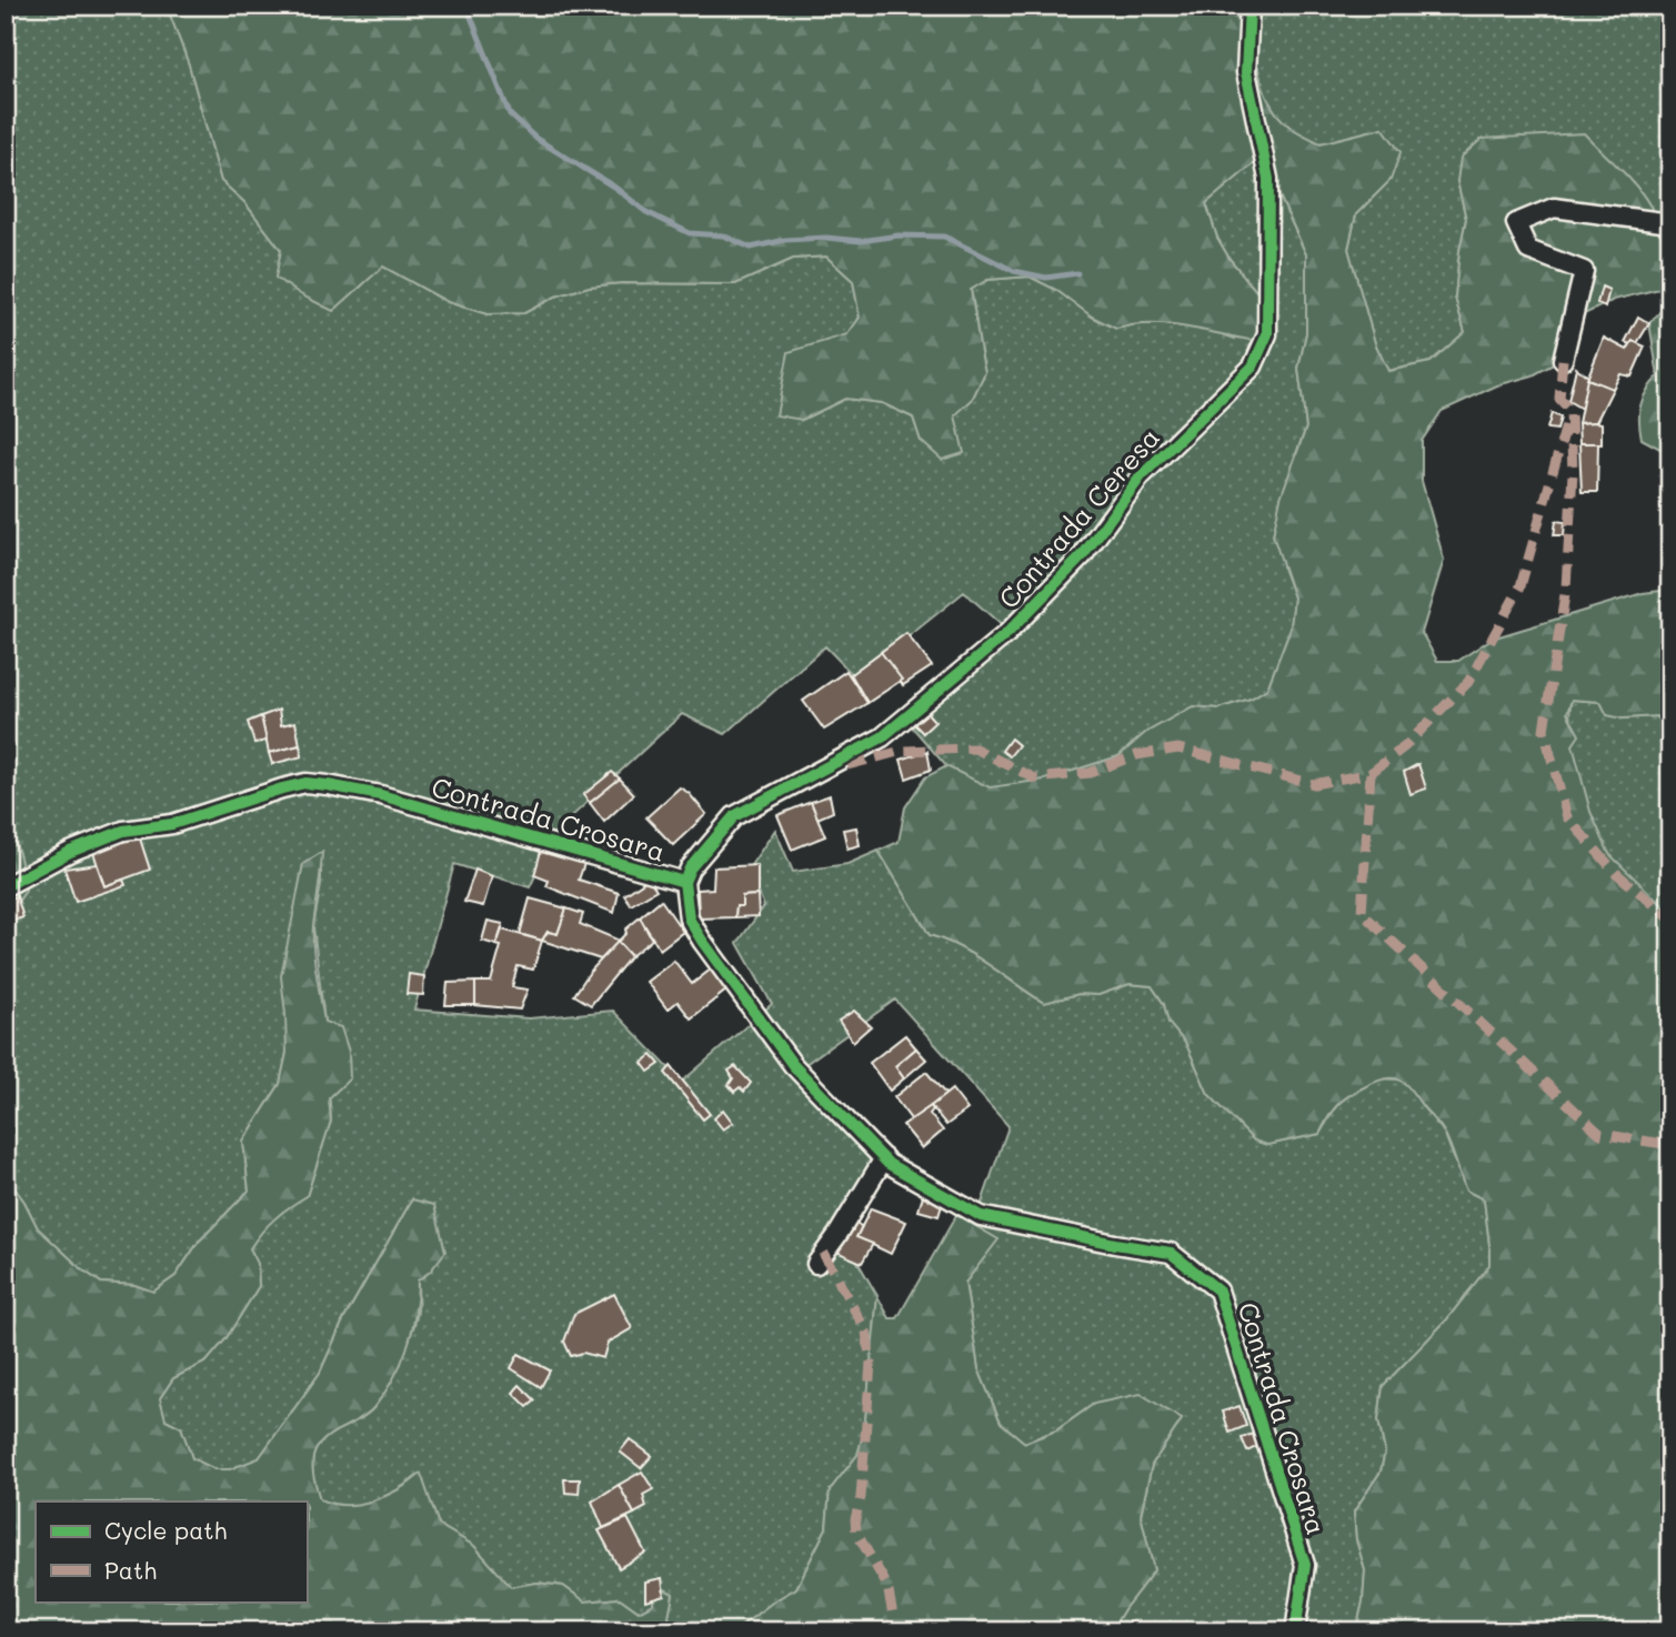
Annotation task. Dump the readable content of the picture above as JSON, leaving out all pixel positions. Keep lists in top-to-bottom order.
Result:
{
  "streets": {
    "street": ["Contrada Ceresa", "Contrada Crosara"]
  },
  "crossings": [
    ["Contrada Ceresa", "Contrada Crosara"]
  ],
  "legend": ["Cycle path", "Path"]
}
